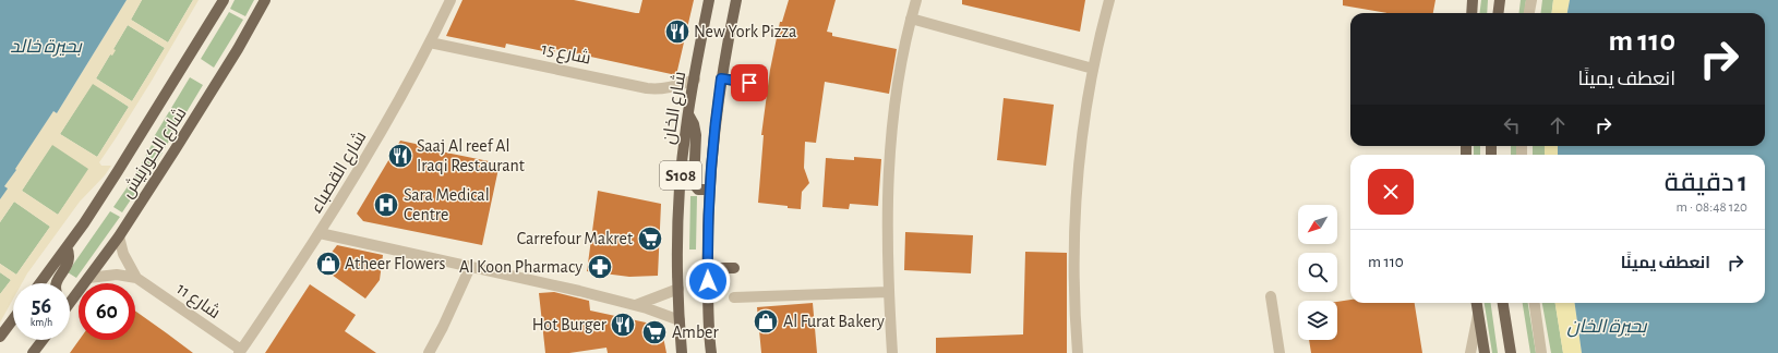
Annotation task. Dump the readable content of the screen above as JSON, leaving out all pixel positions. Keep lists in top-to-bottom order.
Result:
{
  "streets": {
    "main road": ["شارع الخان", "شارع الكورنيش", "S108"],
    "street": ["شارع 15", "شارع القصباء", "شارع 11"]
  },
  "crossings": [
    ["شارع 15", "شارع الخان"],
    ["شارع 15", "شارع القصباء"],
    ["شارع الكورنيش", "شارع 11"],
    ["شارع القصباء", "شارع 11"]
  ],
  "water": ["بحيرة خالد", "بحيرة الخان"],
  "places": {
    "restaurant": ["New York Pizza", "Saaj Al reef Al Iraqi Restaurant", "Hot Burger"],
    "hospital": ["Sara Medical Centre"],
    "supermarket": ["Carrefour Makret", "Amber"],
    "shop": ["Atheer Flowers", "Al Furat Bakery"],
    "pharmacy": ["Al Koon Pharmacy"]
  },
  "north": "bottom left",
  "page": {
    "turn": ["110 m", "انعطف يمينًا"],
    "heading": ["1 دقيقة", "120 m · 08:48"],
    "list": [
      {
        "name": "انعطف يمينًا",
        "value": "110 m"
      }
    ],
    "speed": "56 km/h",
    "limit": "60"
  }
}
